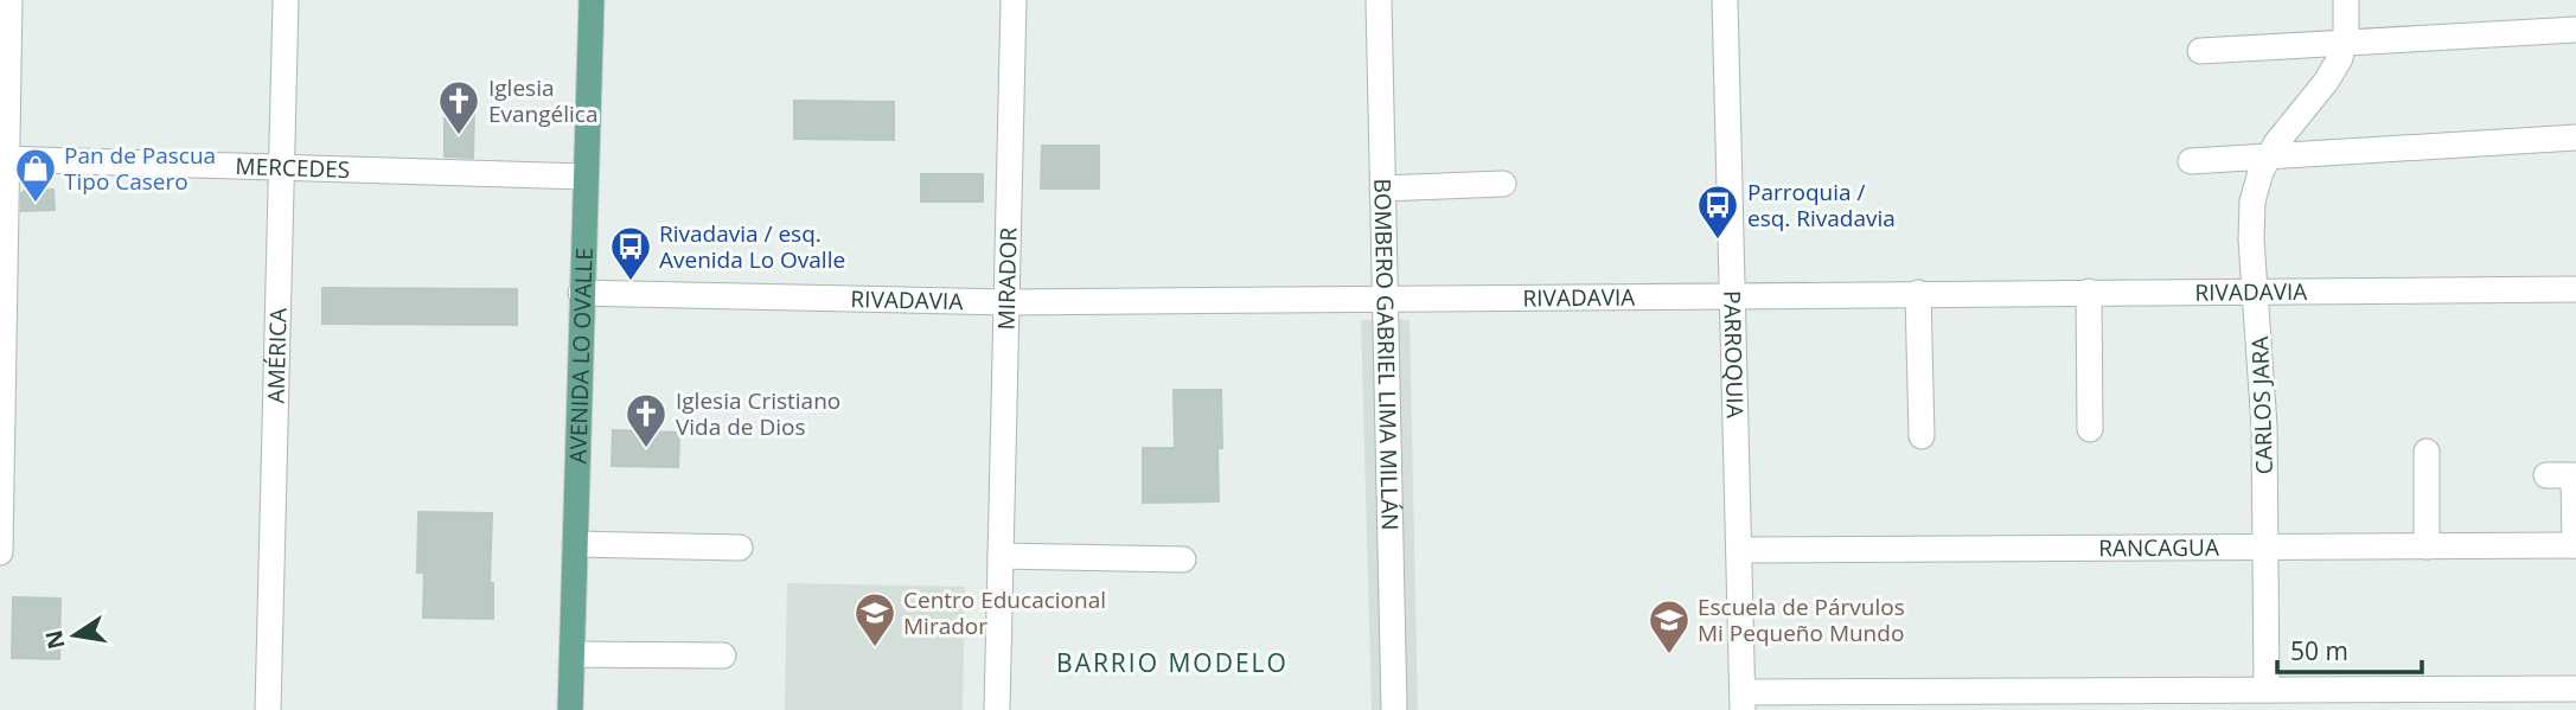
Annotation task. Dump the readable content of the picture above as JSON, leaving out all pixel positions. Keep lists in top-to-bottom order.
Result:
{
  "streets": {
    "main road": ["AVENIDA LO OVALLE"],
    "street": [
      "MERCEDES",
      "MIRADOR",
      "RIVADAVIA",
      "AMÉRICA",
      "PARROQUIA",
      "BOMBERO GABRIEL LIMA MILLÁN",
      "CARLOS JARA",
      "RANCAGUA"
    ]
  },
  "crossings": [
    ["MERCEDES", "AMÉRICA"],
    ["MERCEDES", "AVENIDA LO OVALLE"],
    ["MIRADOR", "RIVADAVIA"],
    ["RIVADAVIA", "AVENIDA LO OVALLE"],
    ["RIVADAVIA", "PARROQUIA"],
    ["RIVADAVIA", "BOMBERO GABRIEL LIMA MILLÁN"],
    ["RIVADAVIA", "CARLOS JARA"],
    ["PARROQUIA", "RANCAGUA"],
    ["CARLOS JARA", "RANCAGUA"]
  ],
  "districts": ["BARRIO MODELO"],
  "places": {
    "church": ["Iglesia Evangélica", "Iglesia Cristiano Vida de Dios"],
    "shop": ["Pan de Pascua Tipo Casero"],
    "bus stop": ["Parroquia / esq. Rivadavia", "Rivadavia / esq. Avenida Lo Ovalle"],
    "school or university": ["Centro Educacional Mirador", "Escuela de Párvulos Mi Pequeño Mundo"]
  },
  "scale_bar": "50 m",
  "north": "left"
}
